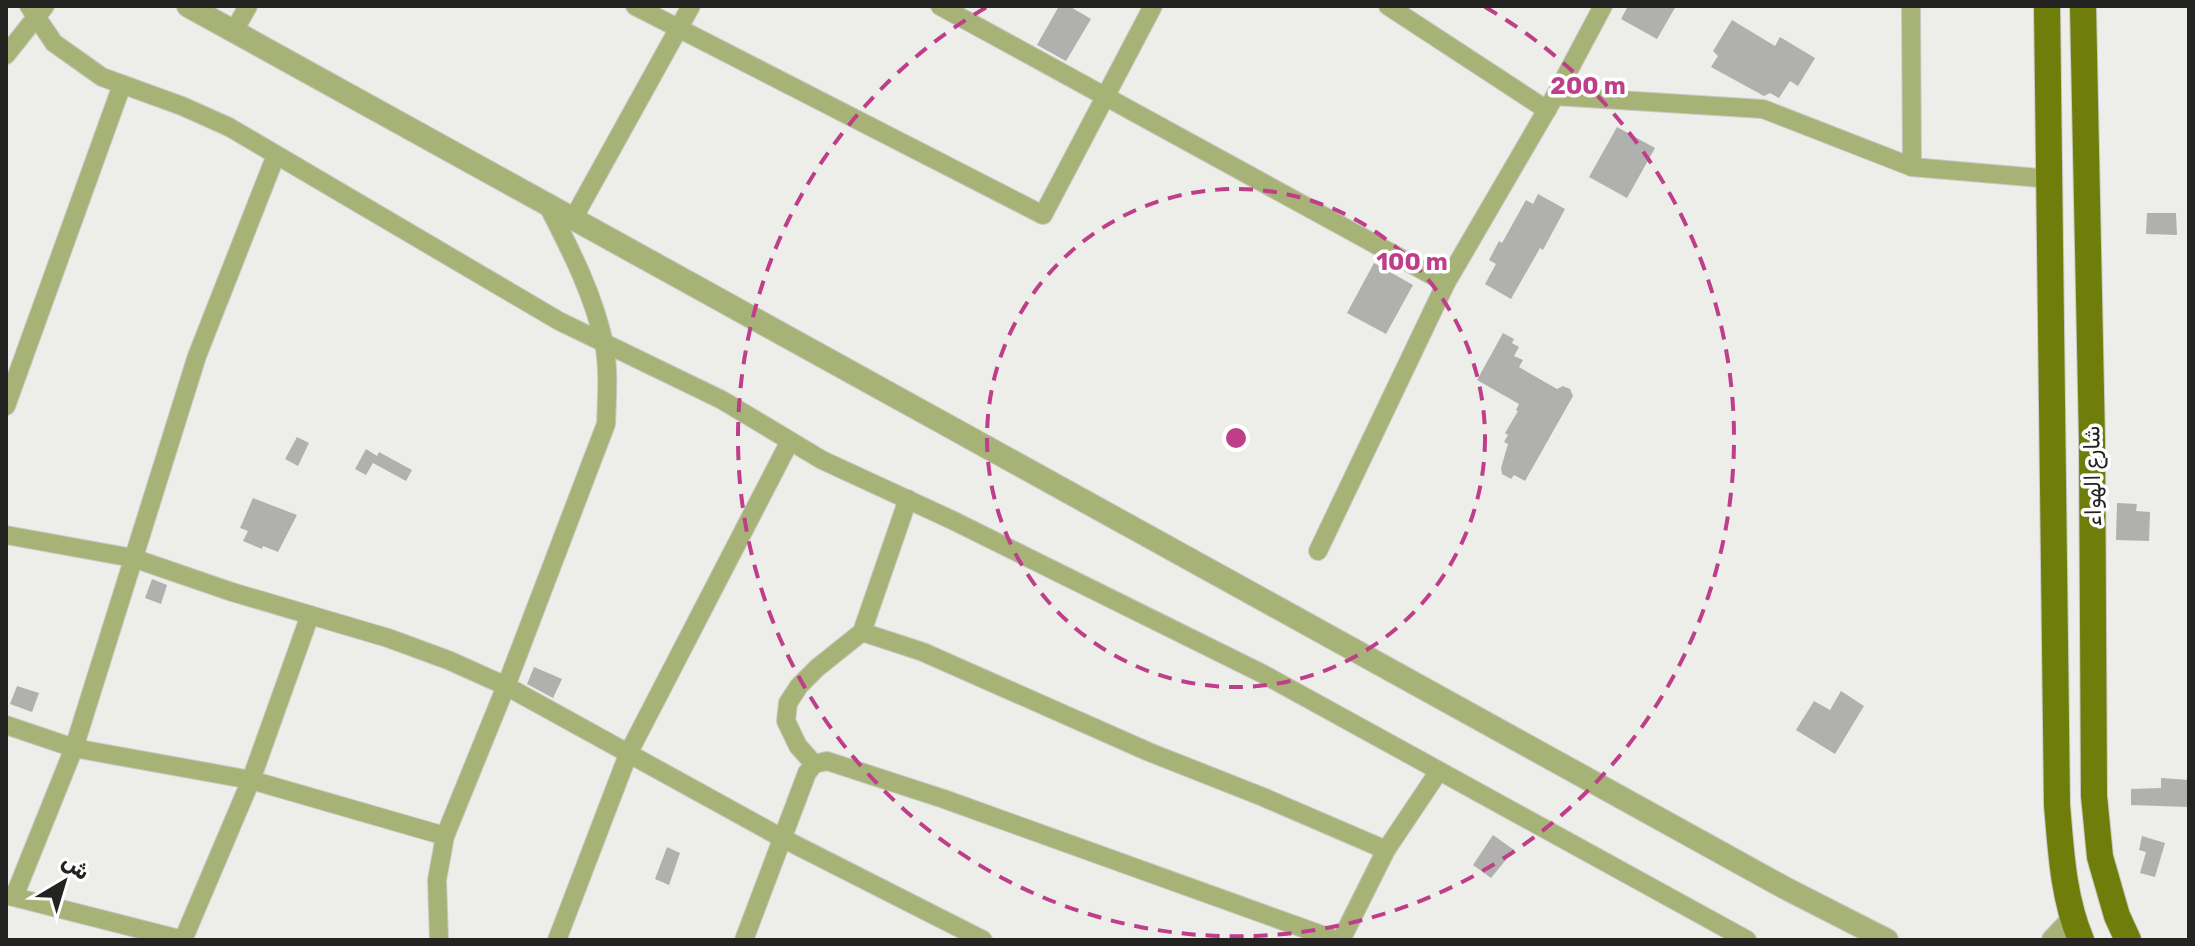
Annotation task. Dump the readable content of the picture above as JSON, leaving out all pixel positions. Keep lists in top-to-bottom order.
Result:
{
  "streets": {
    "main road": ["شارع الهواء"]
  },
  "north": "top right",
  "rings": ["200 m", "100 m"]
}
